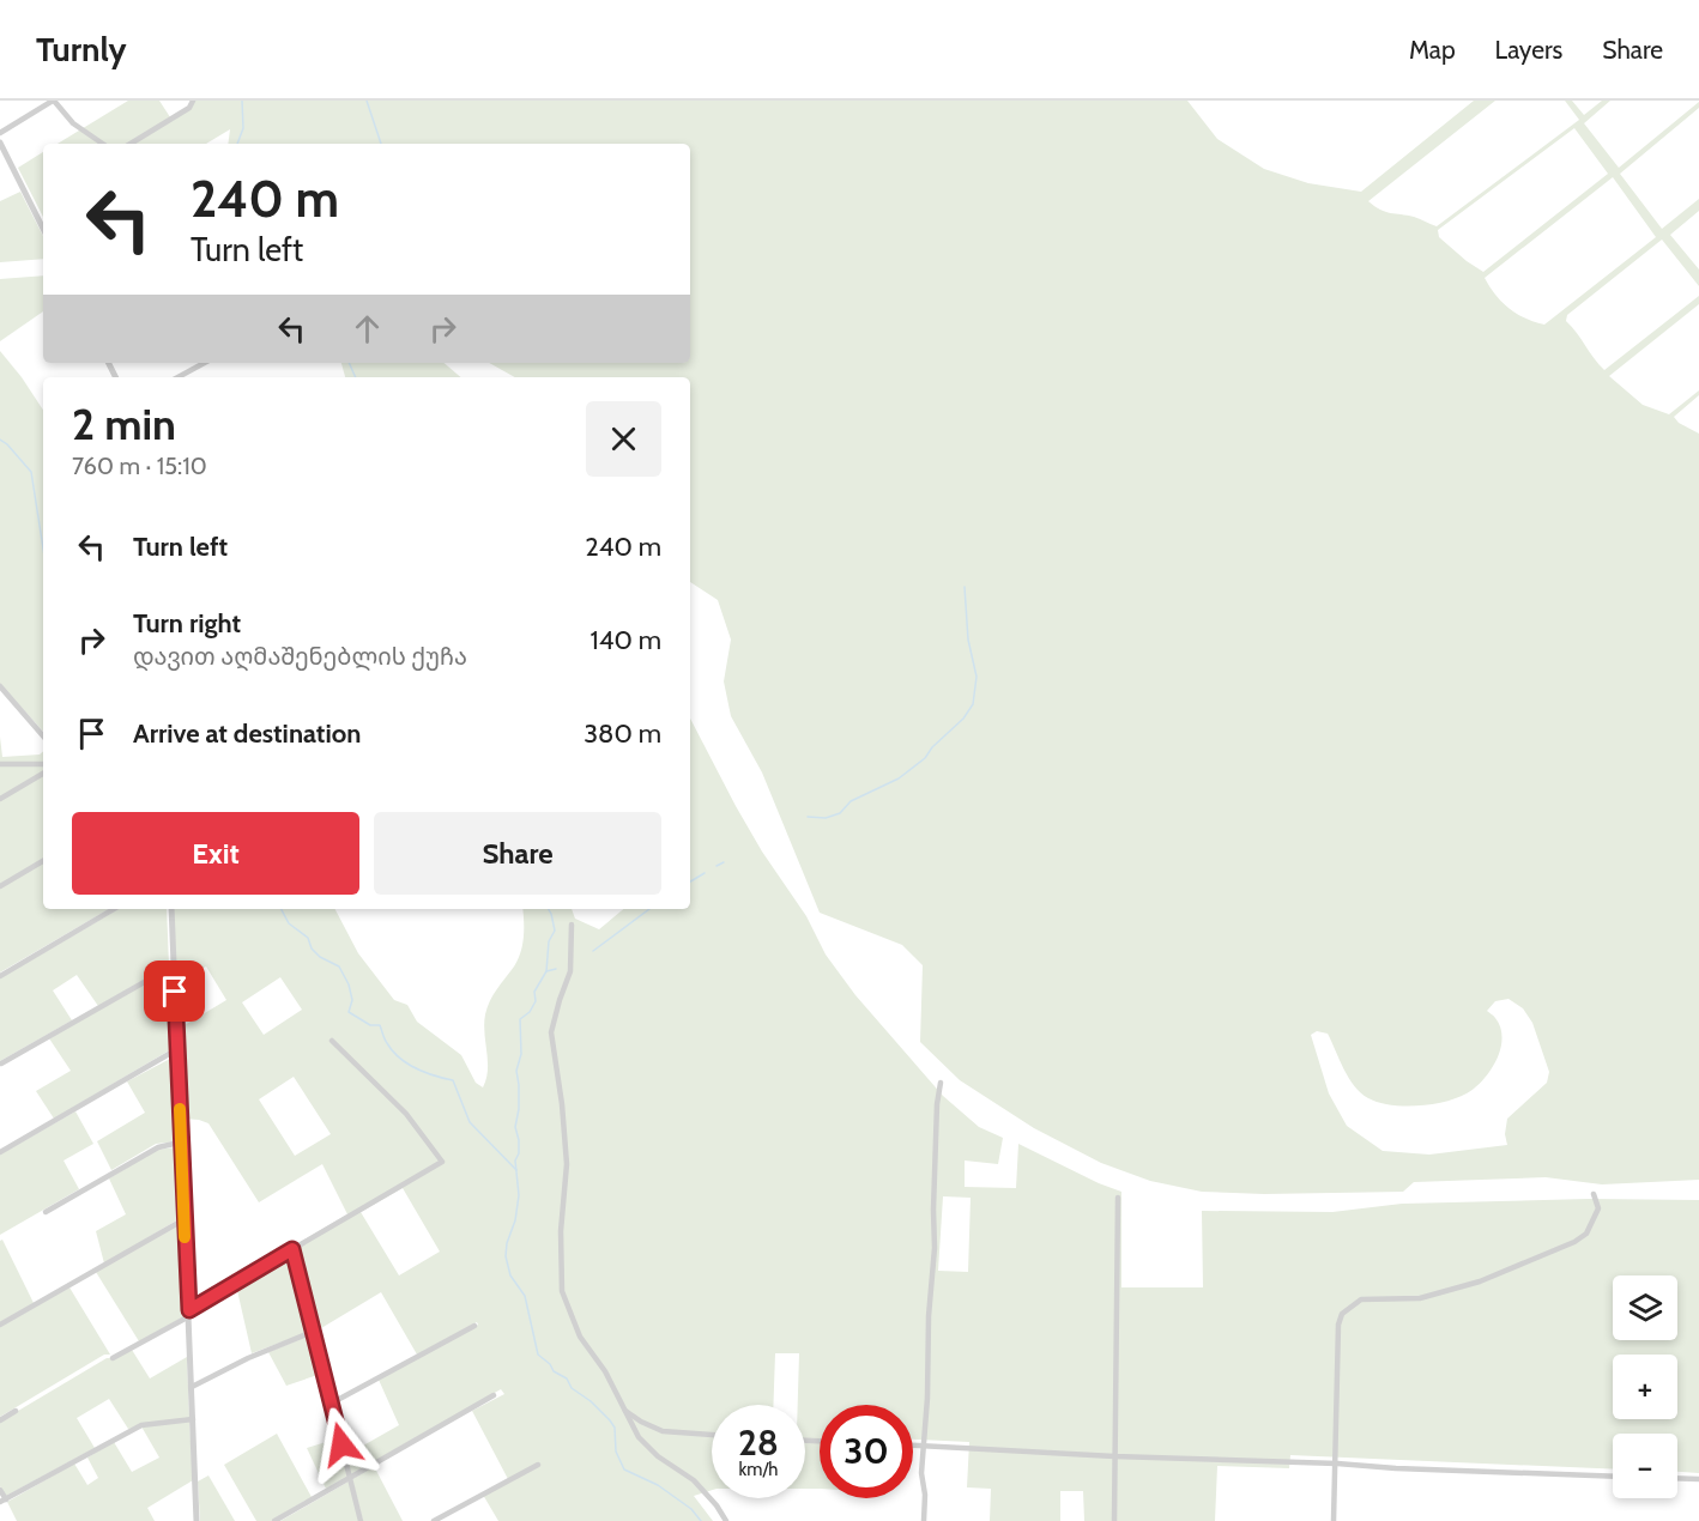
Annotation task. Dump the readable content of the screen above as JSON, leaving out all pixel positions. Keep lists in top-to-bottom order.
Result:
{
  "page": {
    "header": "Turnly",
    "nav": ["Map", "Layers", "Share"],
    "turn": ["240 m", "Turn left"],
    "heading": ["2 min", "760 m · 15:10"],
    "list": [
      {
        "name": "Turn left",
        "value": "240 m"
      },
      {
        "name": "Turn right",
        "note": "დავით აღმაშენებლის ქუჩა",
        "value": "140 m"
      },
      {
        "name": "Arrive at destination",
        "value": "380 m"
      }
    ],
    "buttons": ["Exit", "Share"],
    "map_buttons": ["+", "−"],
    "speed": "28 km/h",
    "limit": "30"
  }
}
